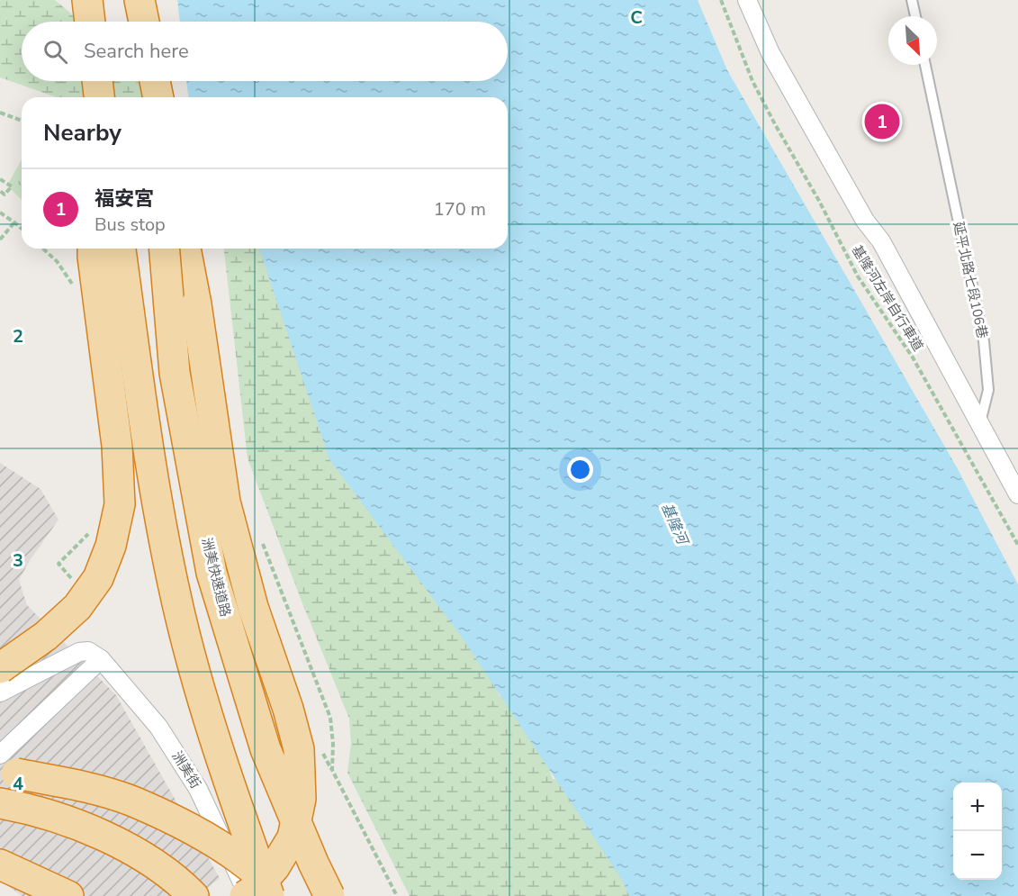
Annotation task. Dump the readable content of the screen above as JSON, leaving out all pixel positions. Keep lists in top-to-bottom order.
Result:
{
  "streets": {
    "highway": ["洲美快速道路"],
    "street": ["洲美街"],
    "lane": ["延平北路七段106巷"],
    "path": ["基隆河左岸自行車道"]
  },
  "water": ["基隆河"],
  "north": "bottom right",
  "page": {
    "search": "Search here",
    "heading": "Nearby",
    "pins": "1",
    "list": [
      {
        "mark": "1",
        "name": "福安宮",
        "note": "Bus stop",
        "value": "170 m"
      }
    ],
    "map_buttons": ["+", "−"]
  },
  "grid": {
    "columns": ["C"],
    "rows": ["2", "3", "4"]
  }
}
